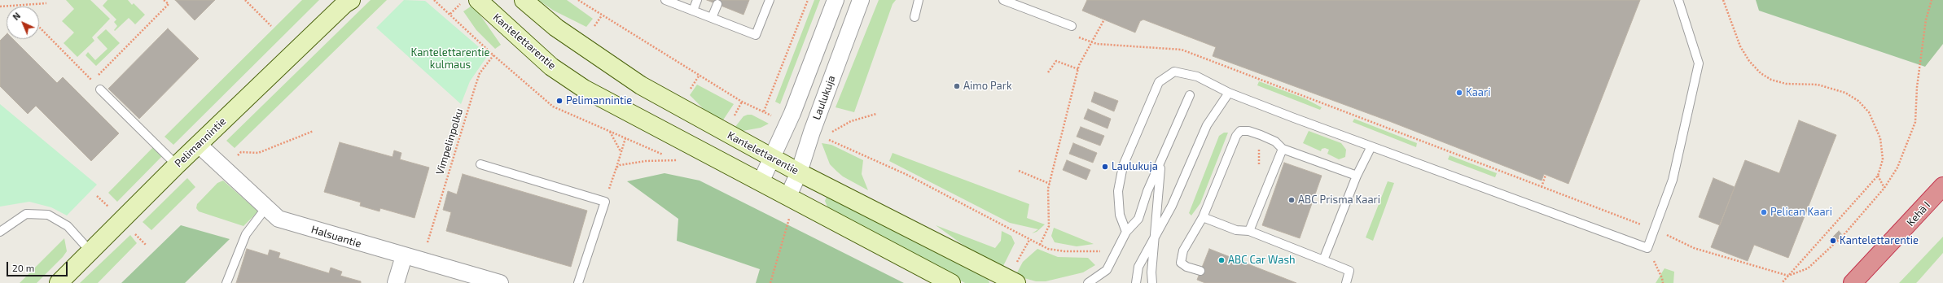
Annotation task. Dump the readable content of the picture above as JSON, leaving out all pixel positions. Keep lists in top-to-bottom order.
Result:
{
  "streets": {
    "highway": ["Kehä I"],
    "main road": ["Kantelettarentie", "Pelimannintie"],
    "street": ["Laulukuja", "Halsuantie"],
    "path": ["Vimpelinpolku"]
  },
  "crossings": [
    ["Kantelettarentie", "Laulukuja"],
    ["Pelimannintie", "Halsuantie"]
  ],
  "parks": ["Kantelettarentie kulmaus"],
  "places": [
    "Aimo Park",
    "Kaari",
    "Pelimannintie",
    "Laulukuja",
    "ABC Prisma Kaari",
    "Pelican Kaari",
    "Kantelettarentie",
    "ABC Car Wash"
  ],
  "scale_bar": "20 m",
  "north": "top left"
}
